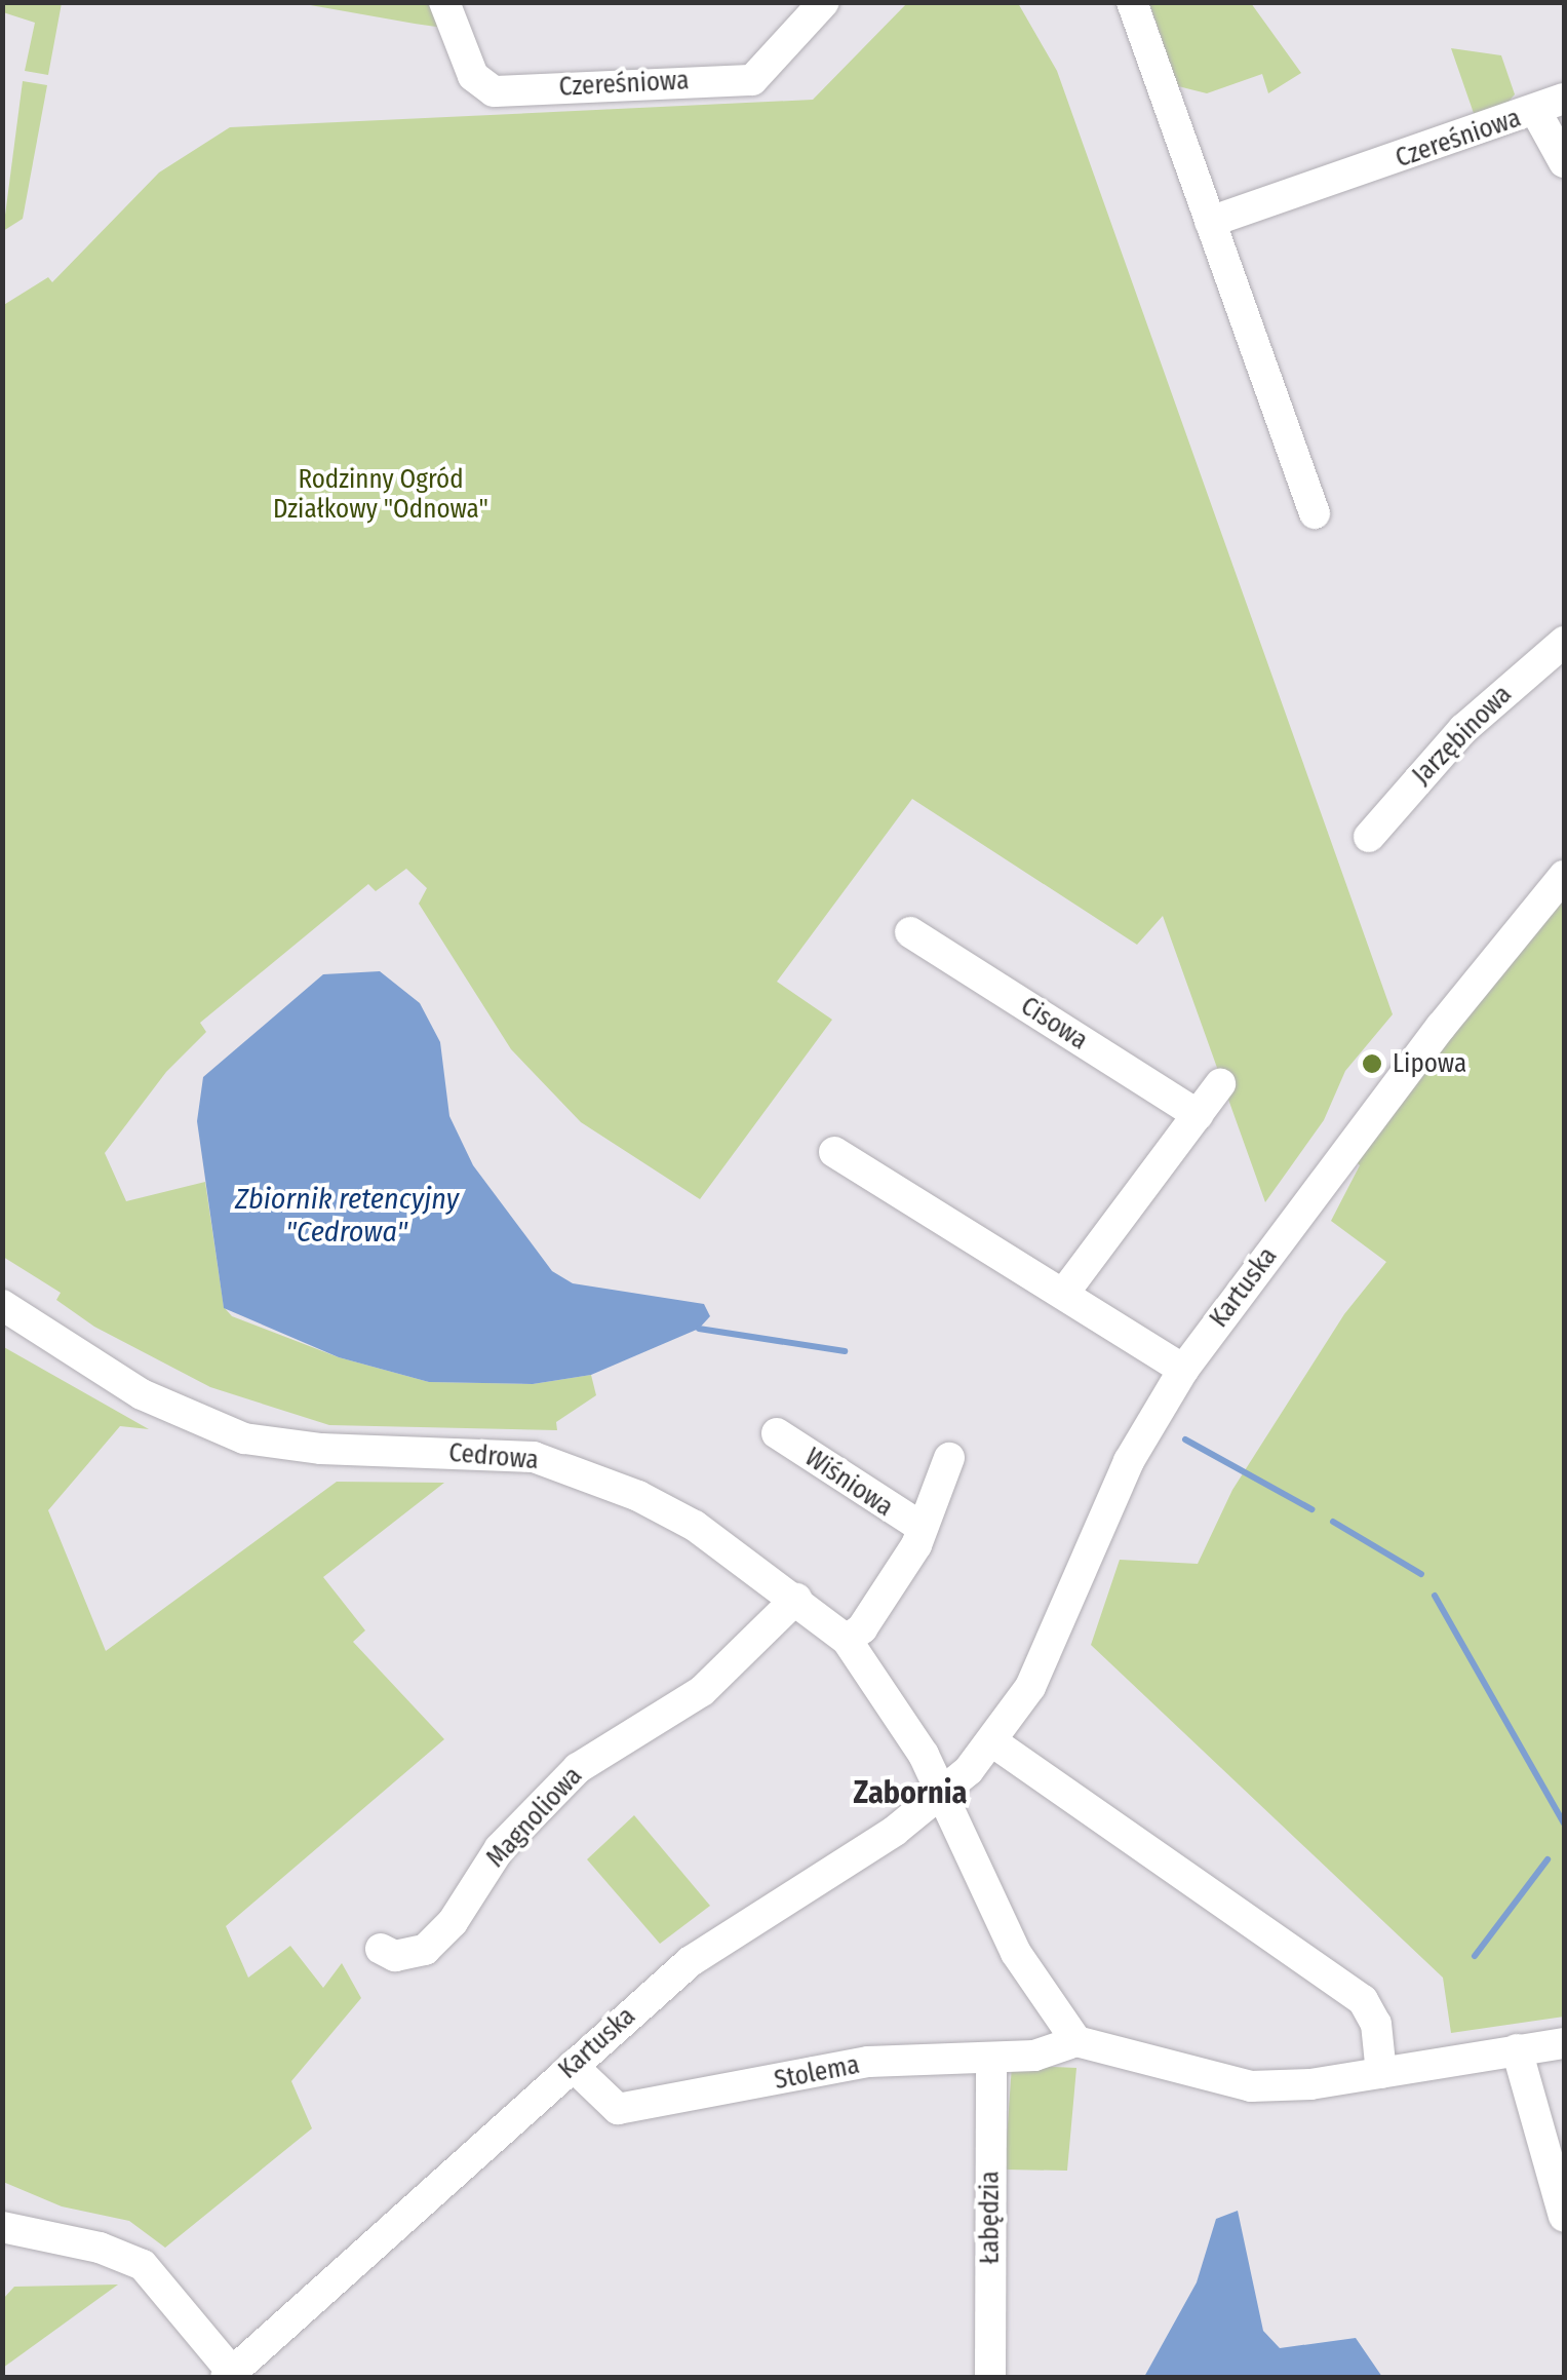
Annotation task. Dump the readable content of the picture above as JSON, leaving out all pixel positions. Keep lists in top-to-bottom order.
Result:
{
  "streets": {
    "street": [
      "Czereśniowa",
      "Jarzębinowa",
      "Cisowa",
      "Kartuska",
      "Cedrowa",
      "Wiśniowa",
      "Magnoliowa",
      "Stolema",
      "Łabędzia"
    ]
  },
  "crossings": [
    ["Kartuska", "Cedrowa"],
    ["Kartuska", "Stolema"],
    ["Cedrowa", "Wiśniowa"],
    ["Cedrowa", "Magnoliowa"],
    ["Stolema", "Łabędzia"]
  ],
  "districts": ["Zabornia"],
  "water": ["Zbiornik retencyjny \"Cedrowa\""],
  "parks": ["Rodzinny Ogród Działkowy \"Odnowa\""],
  "places": ["Lipowa"]
}
